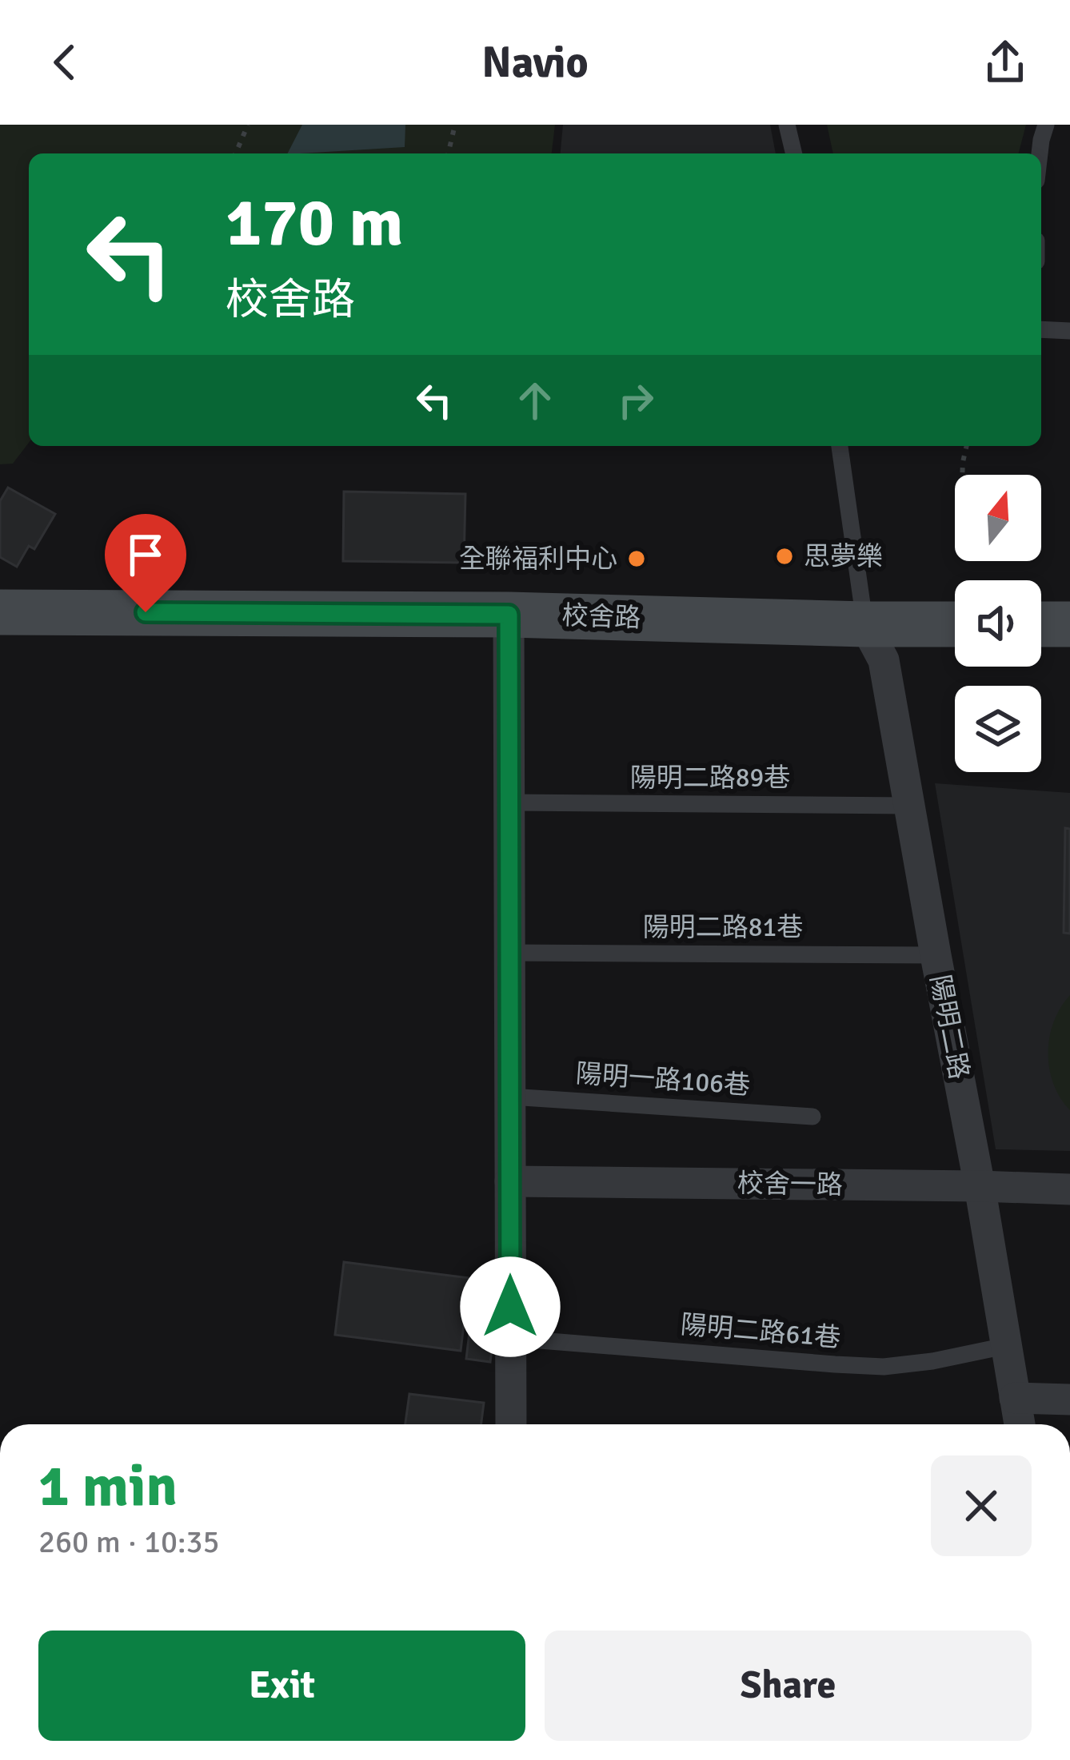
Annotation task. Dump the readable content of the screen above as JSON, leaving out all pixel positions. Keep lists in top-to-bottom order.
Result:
{
  "streets": {
    "street": ["校舍路", "陽明二路", "校舍一路"],
    "lane": [
      "陽明二路89巷",
      "陽明二路81巷",
      "陽明一路106巷",
      "陽明二路61巷"
    ]
  },
  "crossings": [
    ["校舍路", "陽明二路"],
    ["陽明二路89巷", "陽明二路"],
    ["陽明二路81巷", "陽明二路"],
    ["陽明二路", "校舍一路"],
    ["陽明二路", "陽明二路61巷"]
  ],
  "places": ["思夢樂", "全聯福利中心"],
  "north": "top",
  "page": {
    "header": "Navio",
    "turn": ["170 m", "校舍路"],
    "heading": ["1 min", "260 m · 10:35"],
    "buttons": ["Exit", "Share"]
  }
}
